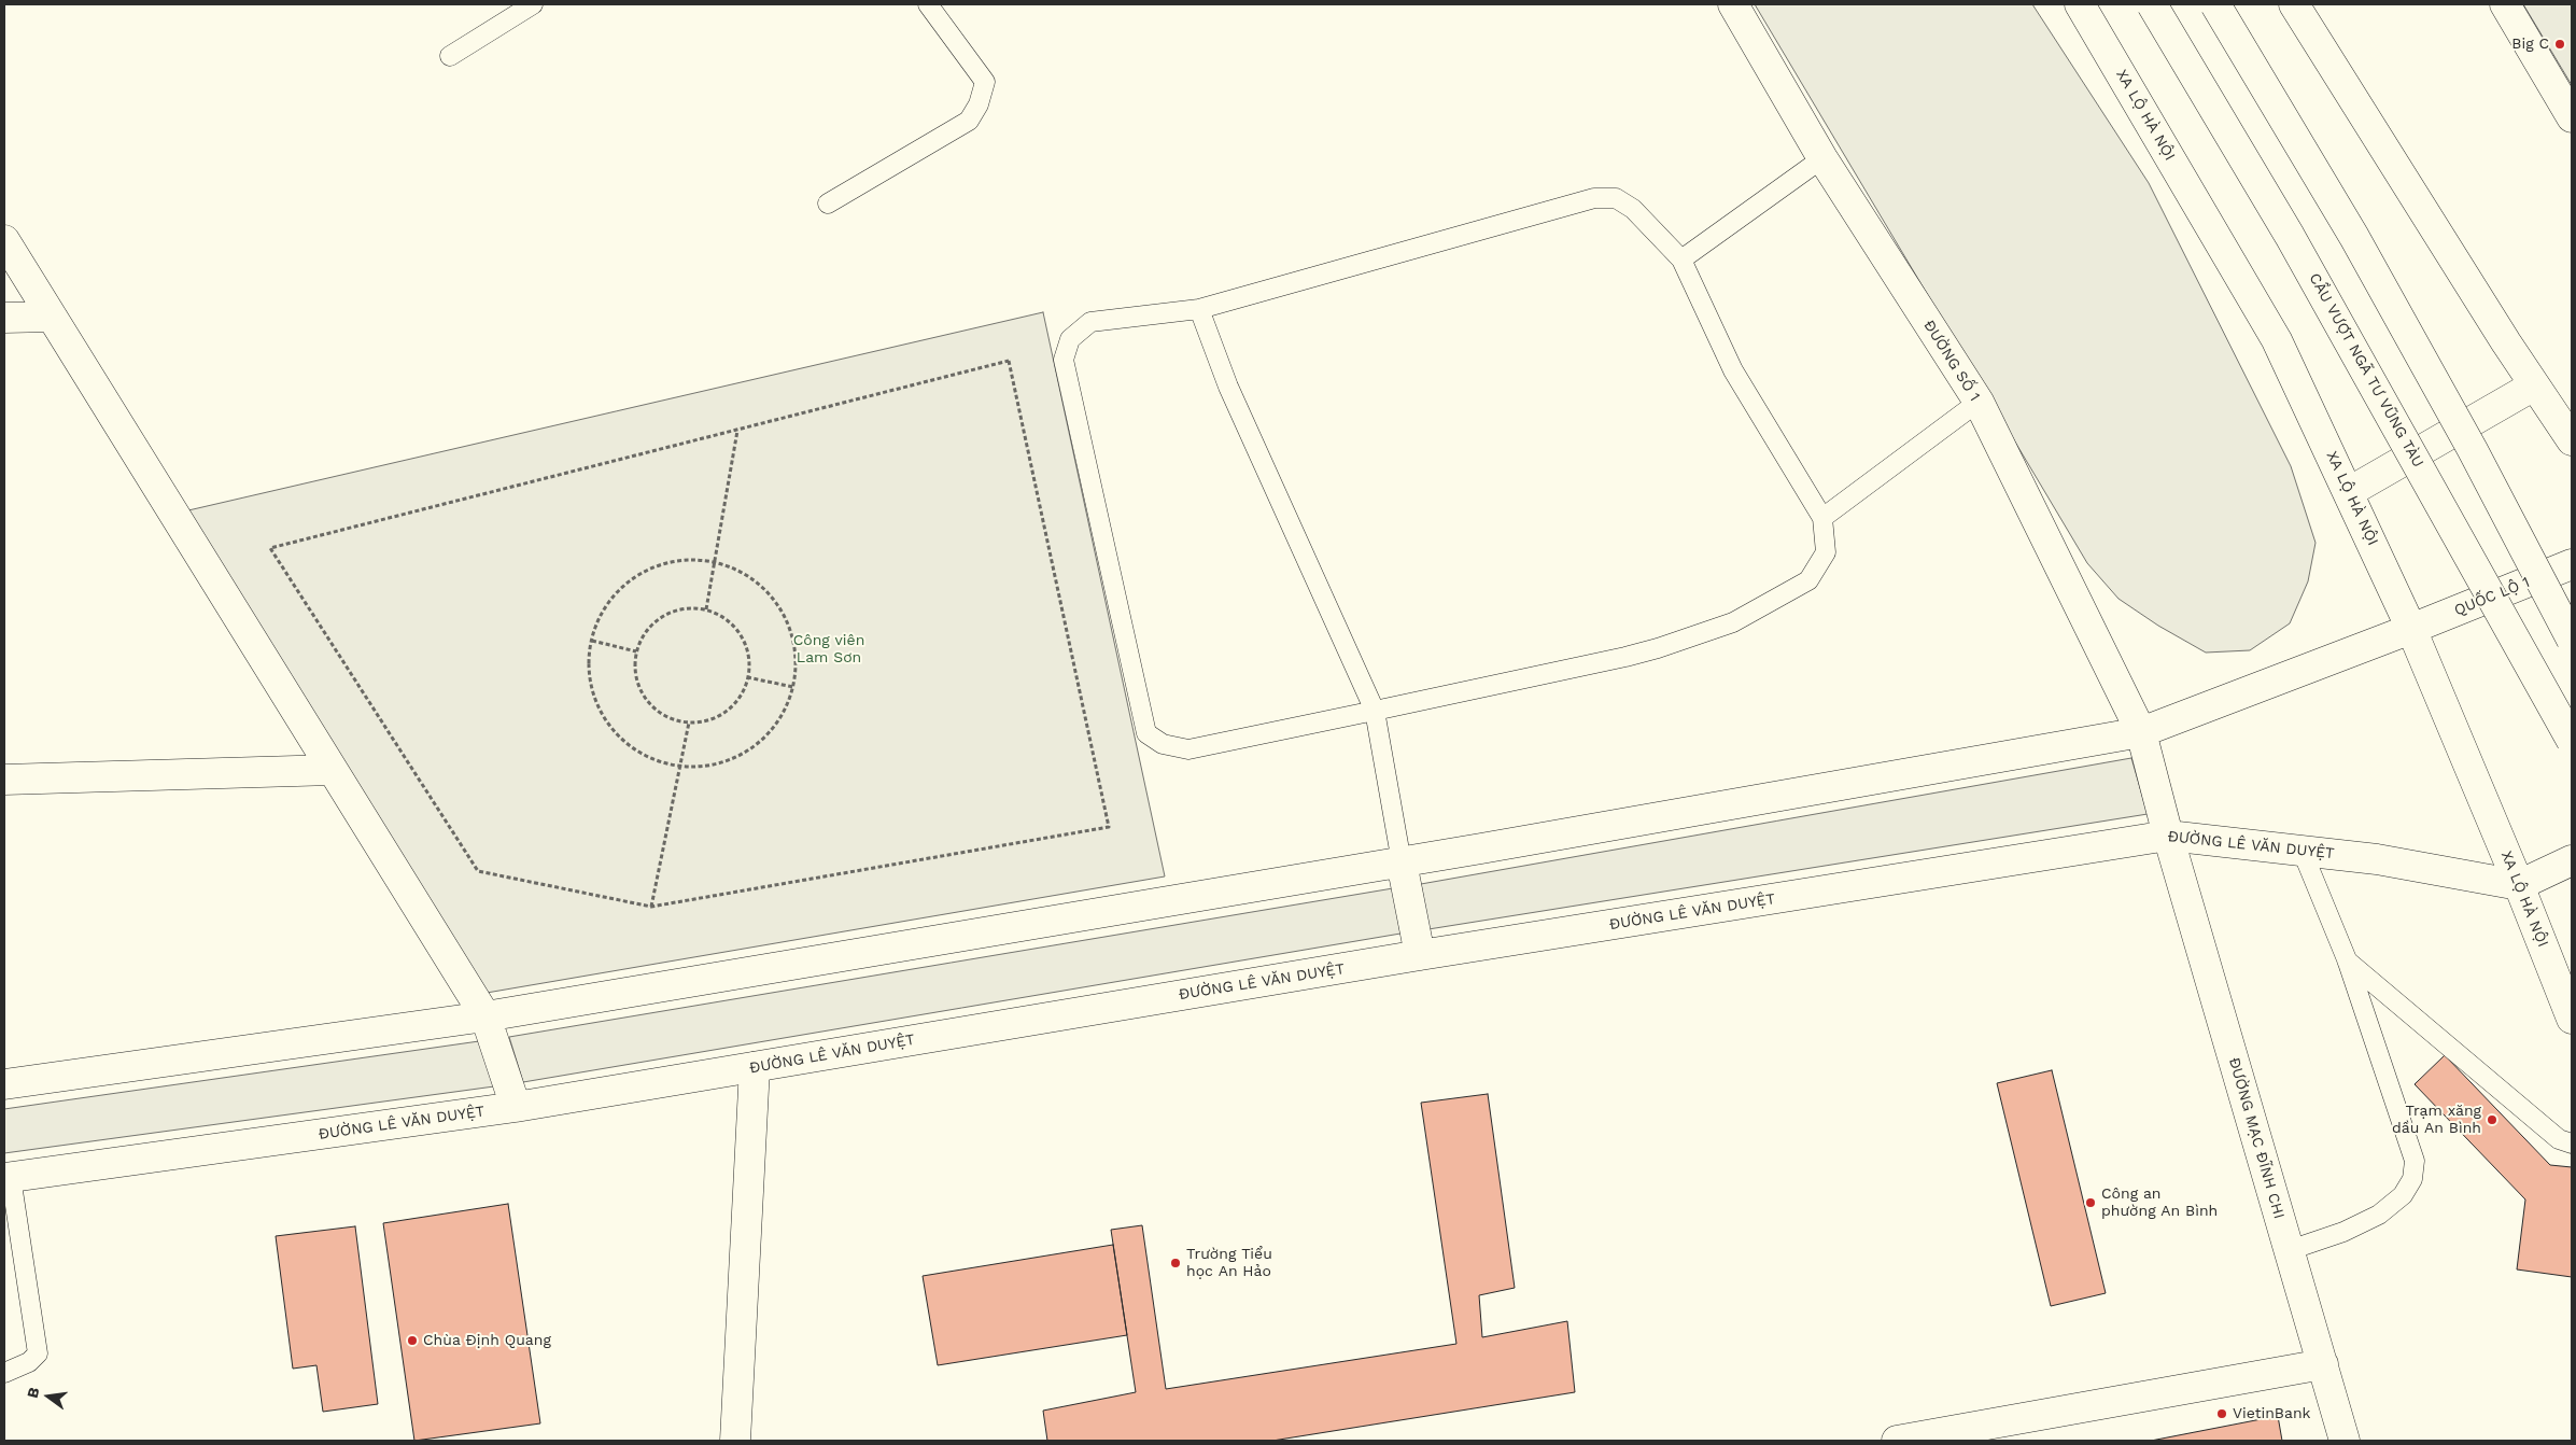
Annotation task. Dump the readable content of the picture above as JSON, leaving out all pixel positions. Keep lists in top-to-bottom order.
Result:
{
  "streets": {
    "main road": [
      "XA LỘ HÀ NỘI",
      "ĐƯỜNG SỐ 1",
      "CẦU VƯỢT NGÃ TƯ VŨNG TÀU",
      "QUỐC LỘ 1",
      "ĐƯỜNG LÊ VĂN DUYỆT",
      "ĐƯỜNG MẠC ĐĨNH CHI"
    ]
  },
  "crossings": [
    ["XA LỘ HÀ NỘI", "QUỐC LỘ 1"],
    ["XA LỘ HÀ NỘI", "ĐƯỜNG LÊ VĂN DUYỆT"],
    ["ĐƯỜNG SỐ 1", "ĐƯỜNG LÊ VĂN DUYỆT"],
    ["ĐƯỜNG SỐ 1", "ĐƯỜNG MẠC ĐĨNH CHI"],
    ["ĐƯỜNG LÊ VĂN DUYỆT", "ĐƯỜNG MẠC ĐĨNH CHI"]
  ],
  "parks": ["Công viên Lam Sơn"],
  "places": [
    "Big C",
    "Trạm xăng dầu An Bình",
    "Công an phường An Bình",
    "Trường Tiểu học An Hảo",
    "Chùa Định Quang",
    "VietinBank"
  ],
  "north": "left"
}
